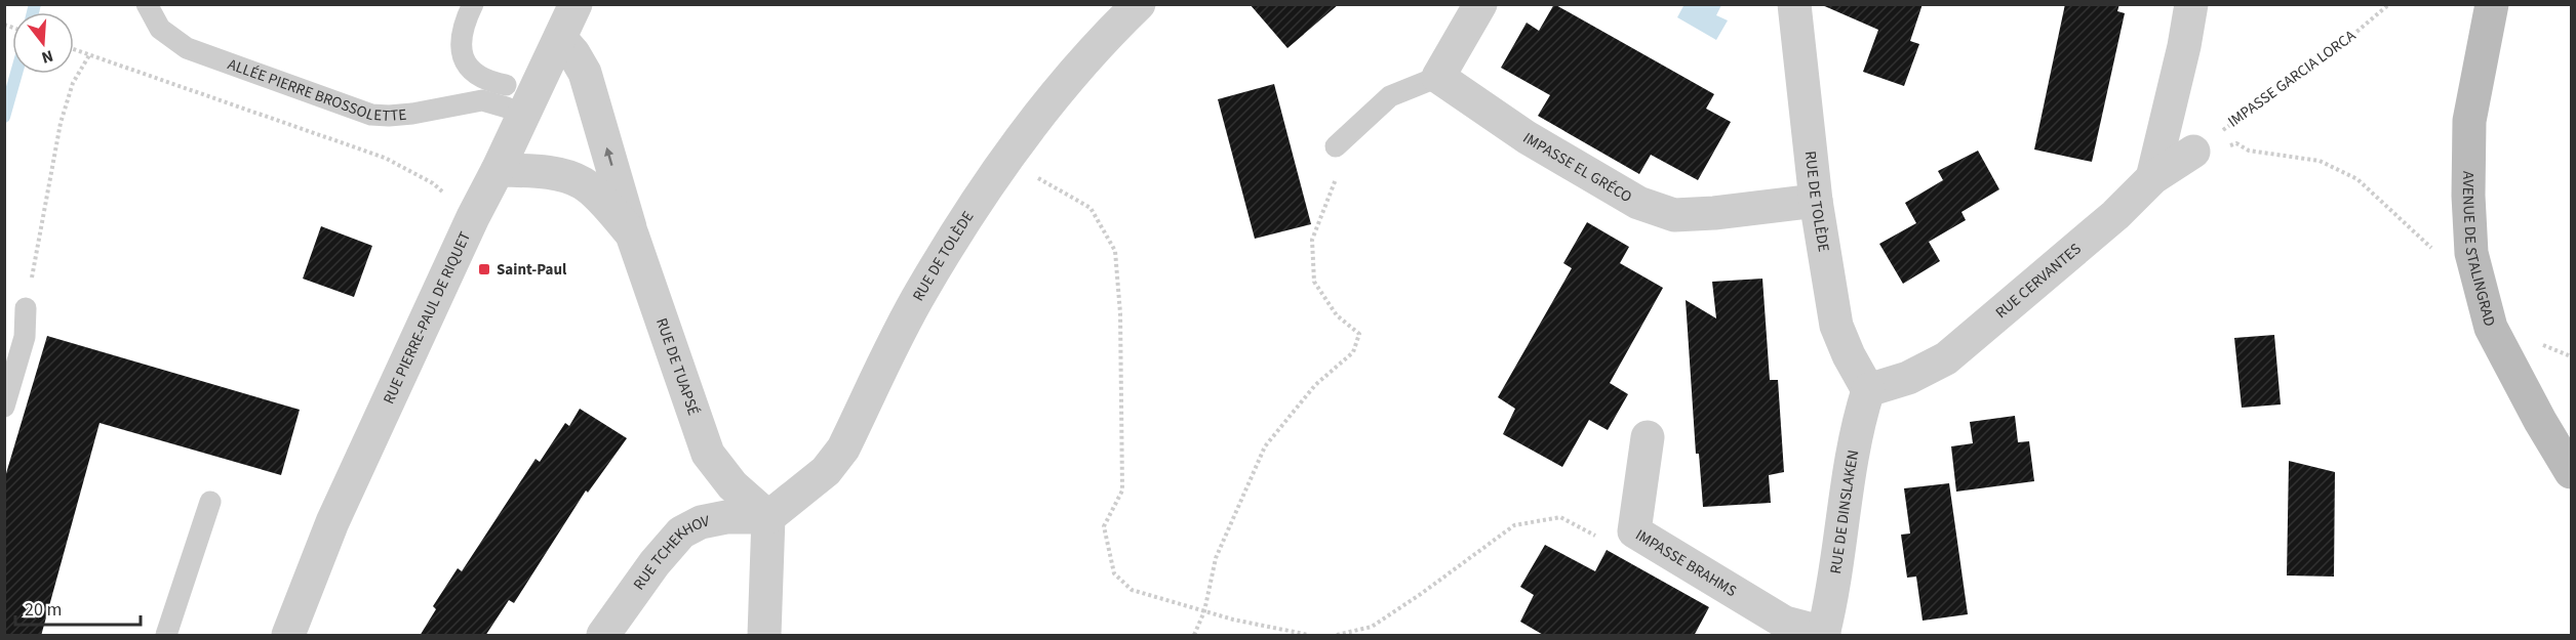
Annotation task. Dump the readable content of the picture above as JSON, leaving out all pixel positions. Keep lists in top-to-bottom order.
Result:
{
  "streets": {
    "main road": ["AVENUE DE STALINGRAD"],
    "street": [
      "IMPASSE EL GRÉCO",
      "RUE DE TOLÈDE",
      "RUE CERVANTES",
      "RUE PIERRE-PAUL DE RIQUET",
      "RUE DE TUAPSÉ",
      "RUE DE DINSLAKEN",
      "RUE TCHEKHOV",
      "IMPASSE BRAHMS"
    ],
    "lane": ["ALLÉE PIERRE BROSSOLETTE"],
    "path": ["IMPASSE GARCIA LORCA"]
  },
  "crossings": [
    ["IMPASSE GARCIA LORCA", "RUE CERVANTES"],
    ["IMPASSE EL GRÉCO", "RUE DE TOLÈDE"],
    ["RUE DE TOLÈDE", "RUE CERVANTES"],
    ["RUE DE TOLÈDE", "RUE DE TUAPSÉ"],
    ["RUE DE TOLÈDE", "RUE DE DINSLAKEN"],
    ["RUE DE TOLÈDE", "RUE TCHEKHOV"],
    ["RUE CERVANTES", "RUE DE DINSLAKEN"],
    ["RUE PIERRE-PAUL DE RIQUET", "RUE DE TUAPSÉ"],
    ["RUE DE TUAPSÉ", "RUE TCHEKHOV"],
    ["RUE DE DINSLAKEN", "IMPASSE BRAHMS"]
  ],
  "places": {
    "transit": ["Saint-Paul"]
  },
  "scale_bar": "20 m",
  "north": "bottom"
}
